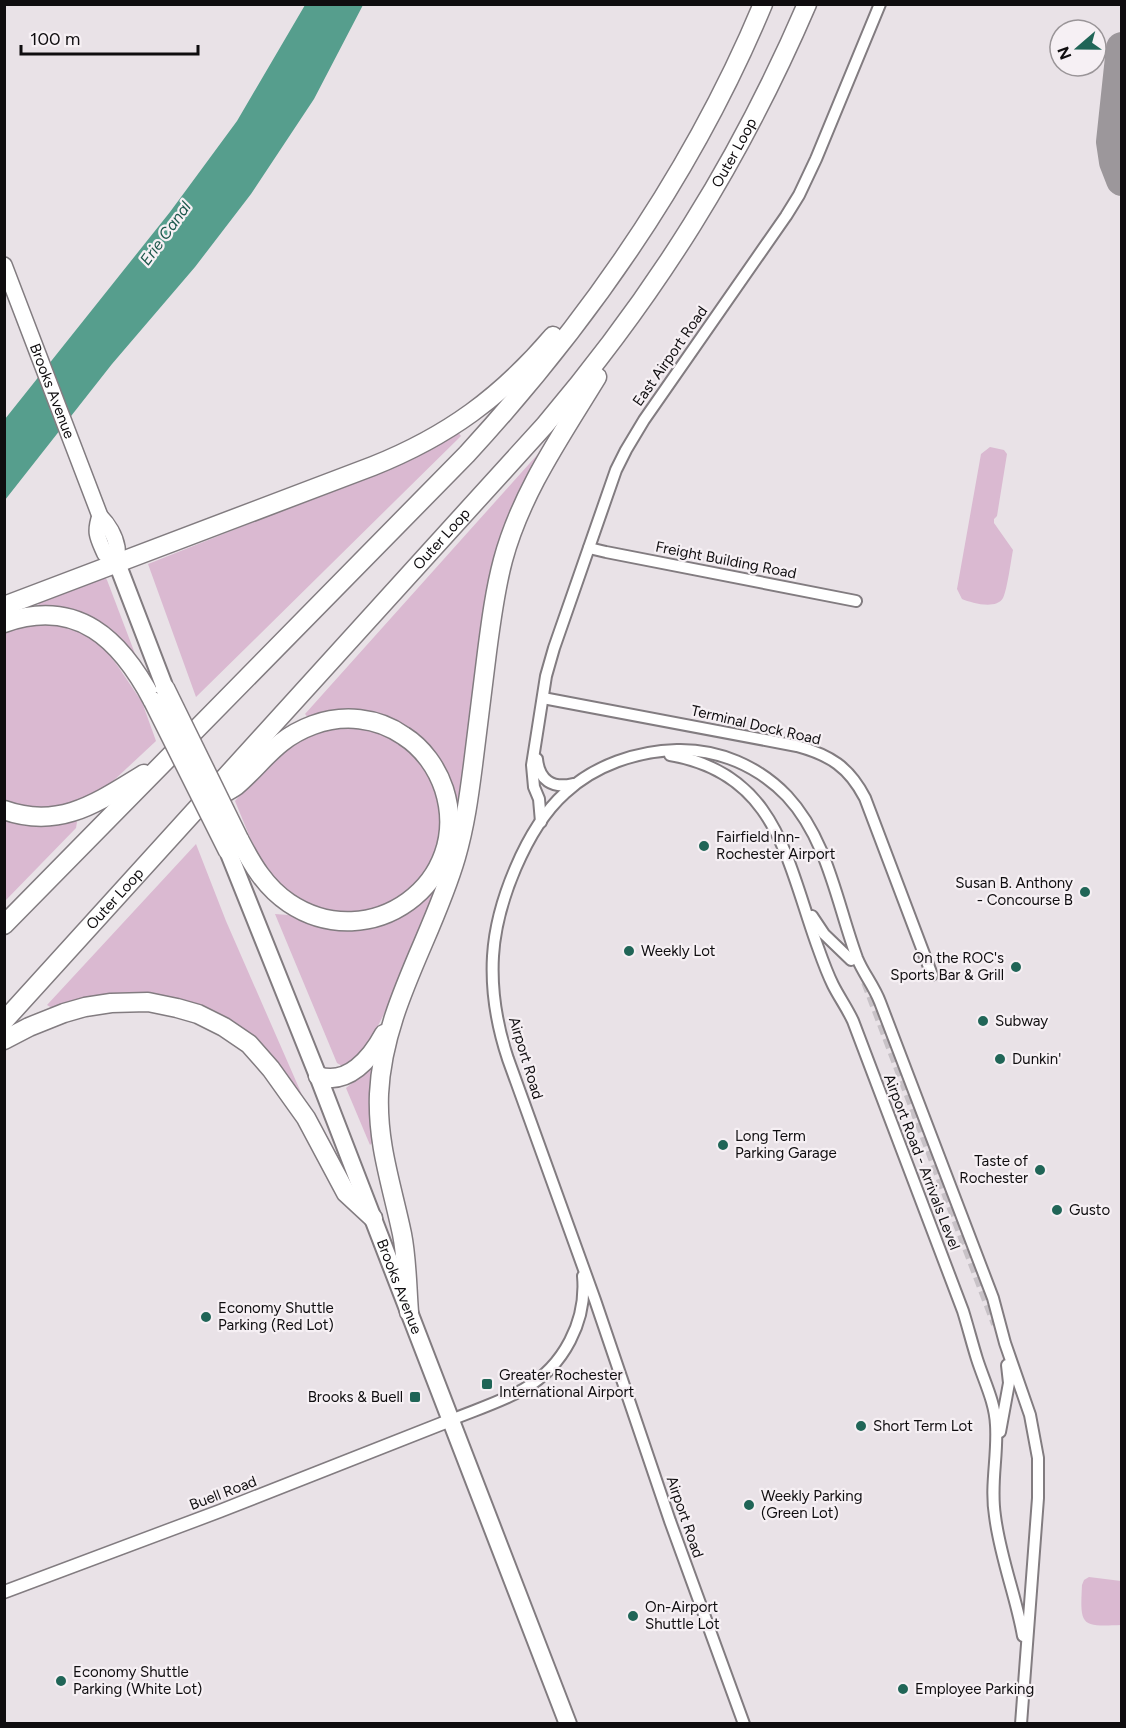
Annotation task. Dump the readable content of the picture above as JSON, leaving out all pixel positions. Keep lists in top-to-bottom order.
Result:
{
  "streets": {
    "highway": ["Outer Loop"],
    "main road": ["Brooks Avenue"],
    "street": [
      "East Airport Road",
      "Freight Building Road",
      "Terminal Dock Road",
      "Airport Road",
      "Airport Road - Arrivals Level",
      "Buell Road"
    ]
  },
  "crossings": [
    ["East Airport Road", "Freight Building Road"],
    ["East Airport Road", "Terminal Dock Road"],
    ["East Airport Road", "Airport Road"],
    ["Brooks Avenue", "Airport Road"],
    ["Brooks Avenue", "Buell Road"],
    ["Airport Road", "Airport Road - Arrivals Level"],
    ["Airport Road", "Buell Road"]
  ],
  "water": ["Erie Canal"],
  "places": {
    "other": [
      "Fairfield Inn- Rochester Airport",
      "Susan B. Anthony - Concourse B",
      "Weekly Lot",
      "On the ROC's Sports Bar & Grill",
      "Subway",
      "Dunkin'",
      "Long Term Parking Garage",
      "Taste of Rochester",
      "Gusto",
      "Economy Shuttle Parking (Red Lot)",
      "Short Term Lot",
      "Weekly Parking (Green Lot)",
      "On-Airport Shuttle Lot",
      "Economy Shuttle Parking (White Lot)",
      "Employee Parking"
    ],
    "transit": ["Greater Rochester International Airport", "Brooks & Buell"]
  },
  "scale_bar": "100 m",
  "north": "left"
}
